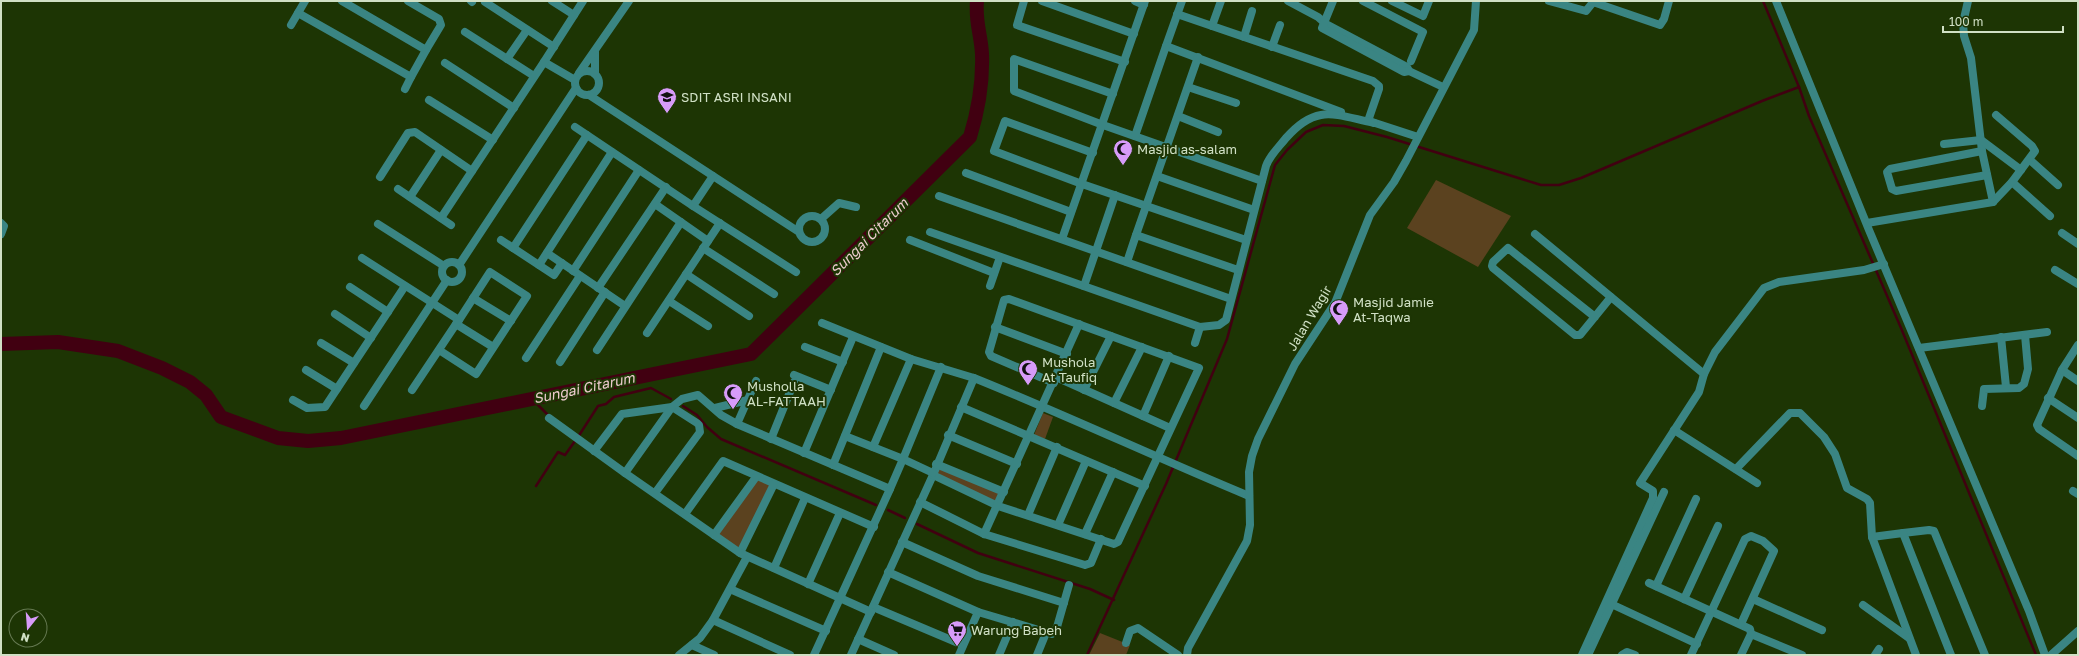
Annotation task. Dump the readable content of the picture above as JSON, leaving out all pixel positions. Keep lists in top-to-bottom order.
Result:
{
  "streets": {
    "street": ["Jalan Wagir"]
  },
  "water": ["Sungai Citarum"],
  "places": {
    "school or university": ["SDIT ASRI INSANI"],
    "mosque": [
      "Masjid as-salam",
      "Masjid Jamie At-Taqwa",
      "Mushola At Taufiq",
      "Musholla AL-FATTAAH"
    ],
    "supermarket": ["Warung Babeh"]
  },
  "scale_bar": "100 m",
  "north": "bottom"
}
